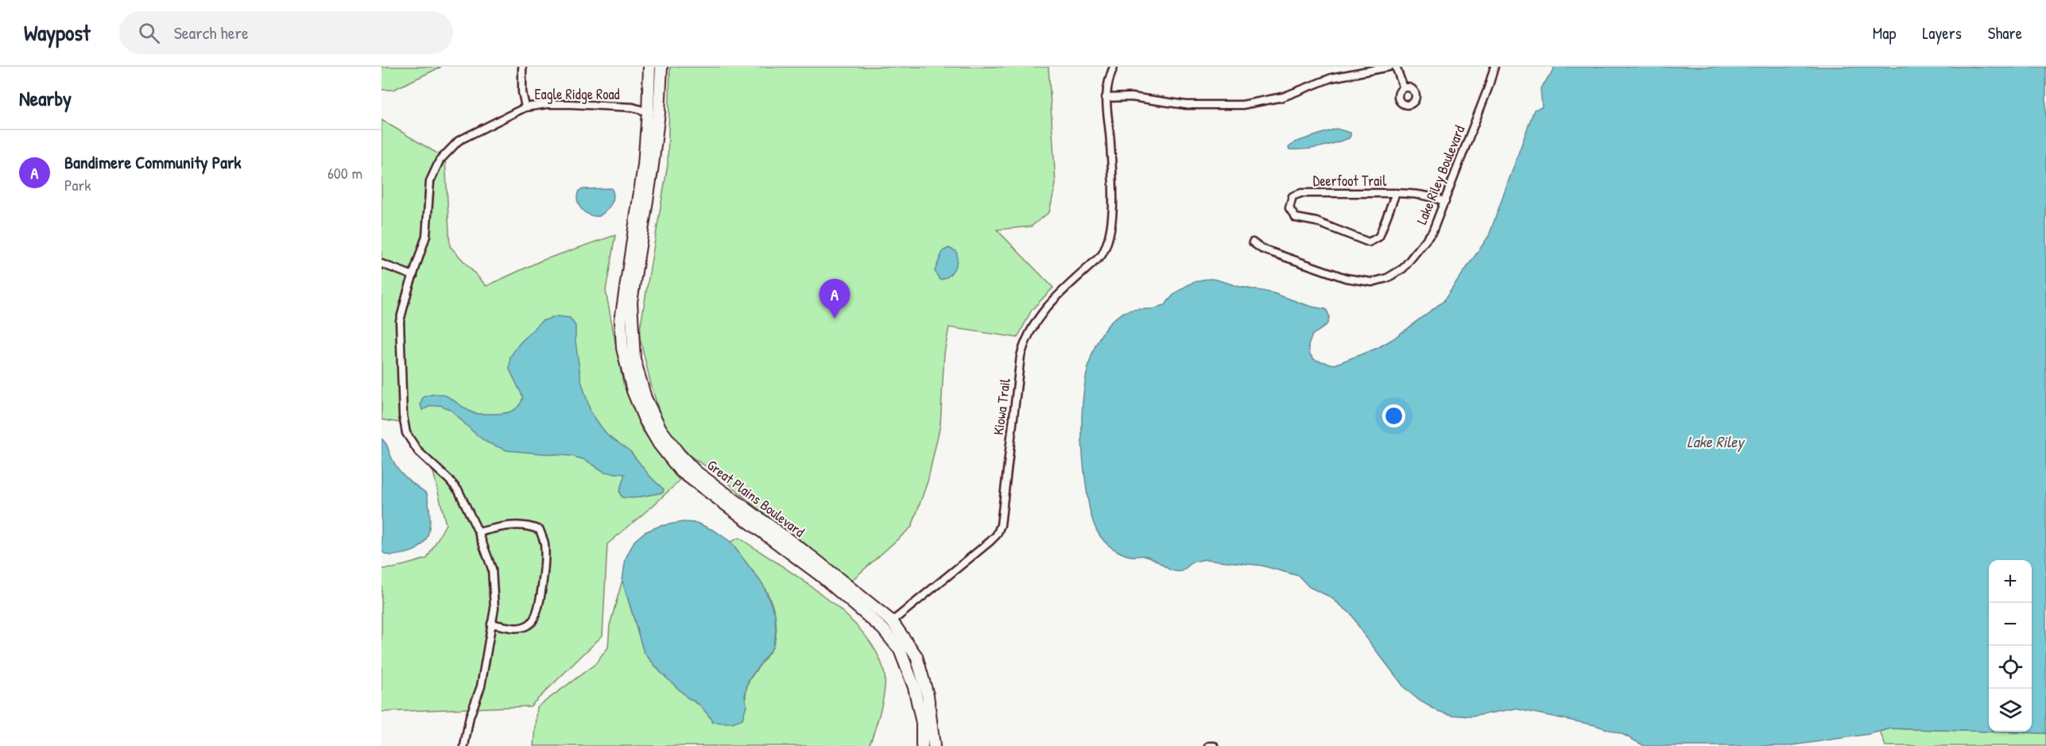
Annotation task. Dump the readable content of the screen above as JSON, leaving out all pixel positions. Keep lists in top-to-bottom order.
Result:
{
  "streets": {
    "main road": ["Great Plains Boulevard"],
    "street": [
      "Eagle Ridge Road",
      "Lake Riley Boulevard",
      "Deerfoot Trail",
      "Kiowa Trail"
    ]
  },
  "crossings": [
    ["Eagle Ridge Road", "Great Plains Boulevard"],
    ["Lake Riley Boulevard", "Deerfoot Trail"],
    ["Kiowa Trail", "Great Plains Boulevard"]
  ],
  "water": ["Lake Riley"],
  "page": {
    "header": "Waypost",
    "search": "Search here",
    "nav": ["Map", "Layers", "Share"],
    "heading": "Nearby",
    "list": [
      {
        "mark": "A",
        "name": "Bandimere Community Park",
        "note": "Park",
        "value": "600 m"
      }
    ],
    "pins": "A",
    "map_buttons": ["+", "−"]
  }
}
